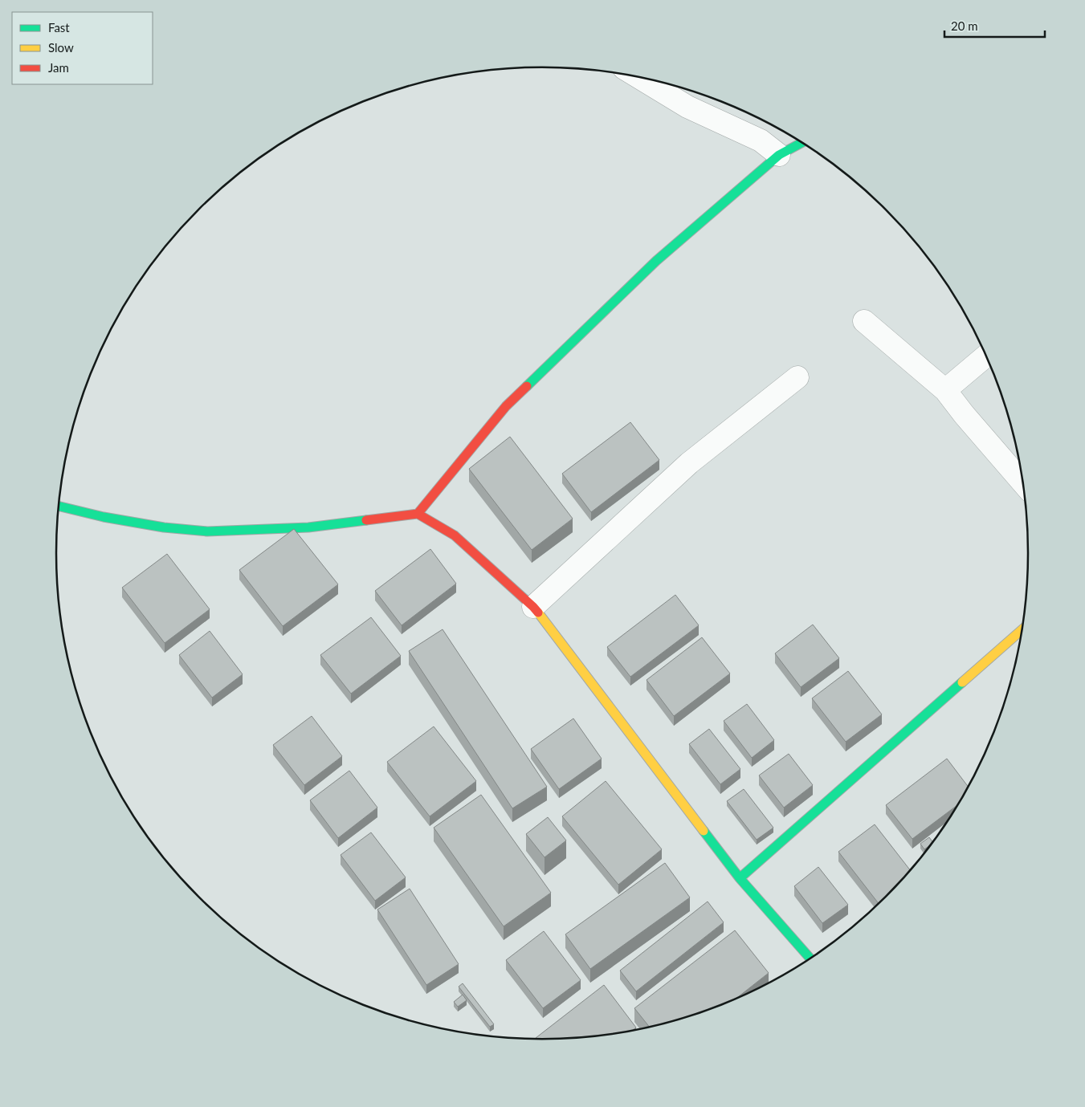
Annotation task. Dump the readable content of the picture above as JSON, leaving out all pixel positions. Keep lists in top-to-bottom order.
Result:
{
  "legend": ["Fast", "Slow", "Jam"],
  "scale_bar": "20 m"
}
